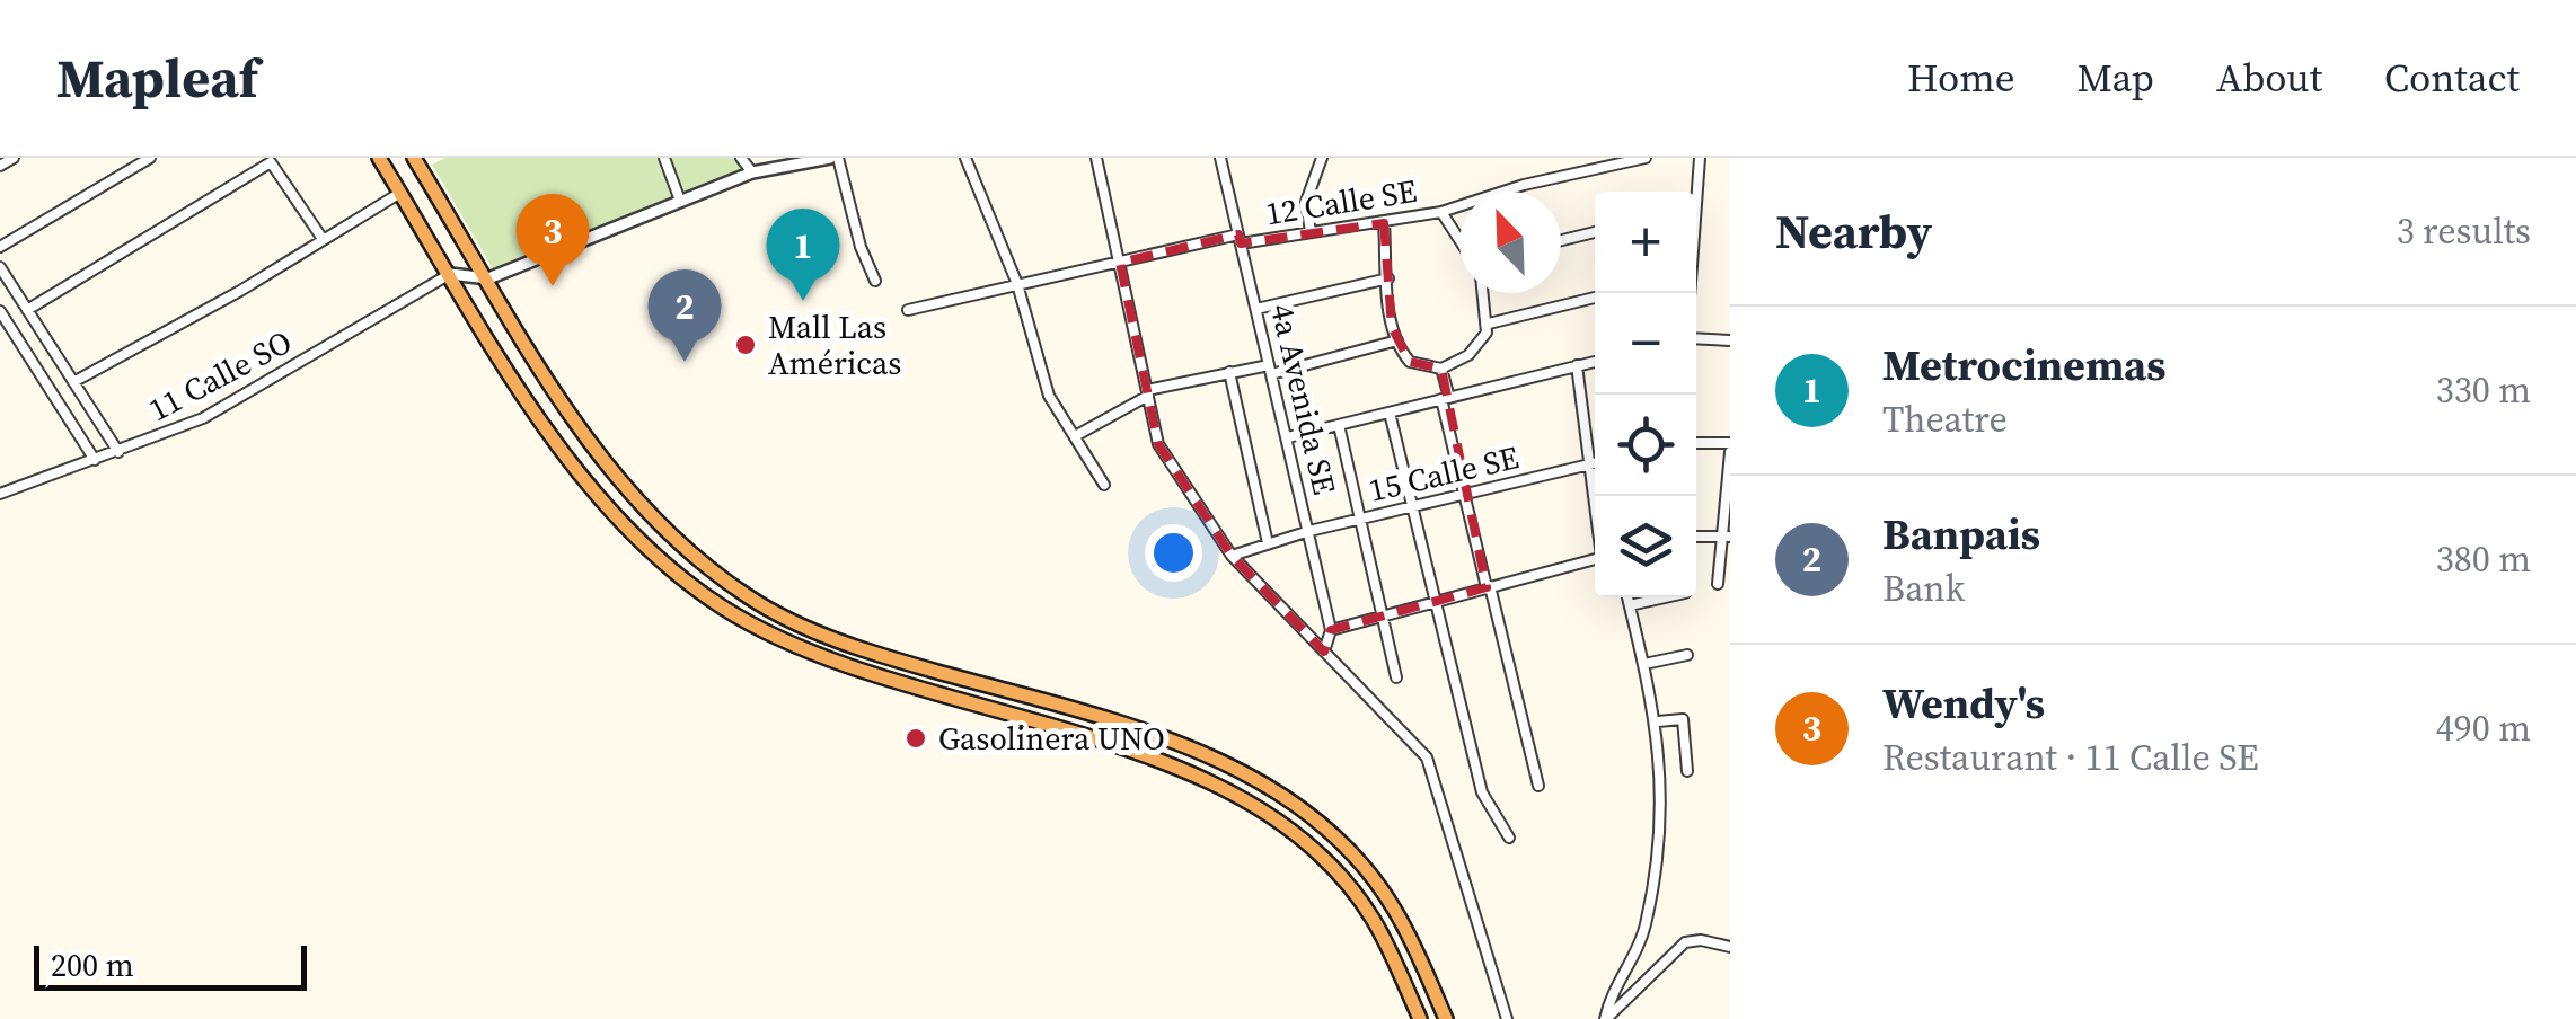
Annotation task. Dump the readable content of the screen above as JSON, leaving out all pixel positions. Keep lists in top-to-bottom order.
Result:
{
  "streets": {
    "street": [
      "12 Calle SE",
      "11 Calle SO",
      "4a Avenida SE",
      "15 Calle SE"
    ]
  },
  "crossings": [
    ["12 Calle SE", "4a Avenida SE"],
    ["4a Avenida SE", "15 Calle SE"]
  ],
  "places": ["Mall Las Américas", "Gasolinera UNO"],
  "scale_bar": "200 m",
  "north": "top left",
  "page": {
    "header": "Mapleaf",
    "nav": [
      "Home",
      "Map",
      "About",
      "Contact"
    ],
    "heading": ["Nearby", "3 results"],
    "map_buttons": ["+", "−"],
    "pins": ["3", "1", "2"],
    "list": [
      {
        "mark": "1",
        "name": "Metrocinemas",
        "note": "Theatre",
        "value": "330 m"
      },
      {
        "mark": "2",
        "name": "Banpais",
        "note": "Bank",
        "value": "380 m"
      },
      {
        "mark": "3",
        "name": "Wendy's",
        "note": "Restaurant · 11 Calle SE",
        "value": "490 m"
      }
    ],
    "scale": "200 m"
  }
}
